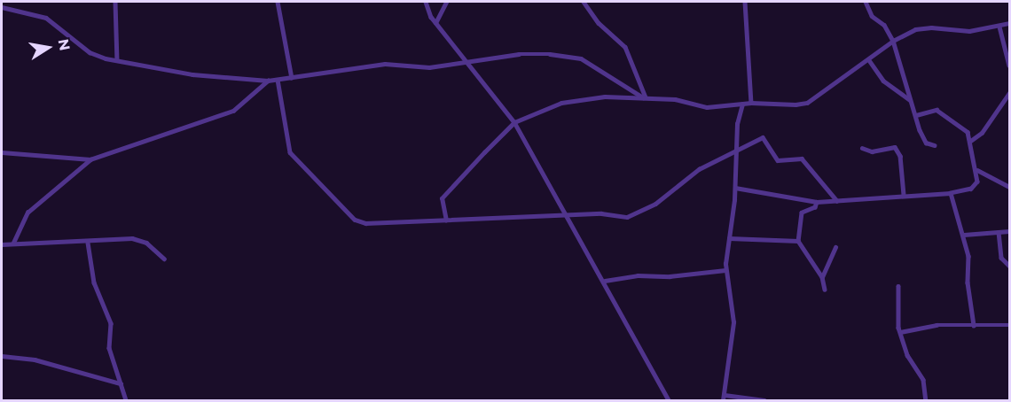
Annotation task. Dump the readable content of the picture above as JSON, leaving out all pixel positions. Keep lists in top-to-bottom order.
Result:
{
  "north": "right"
}
